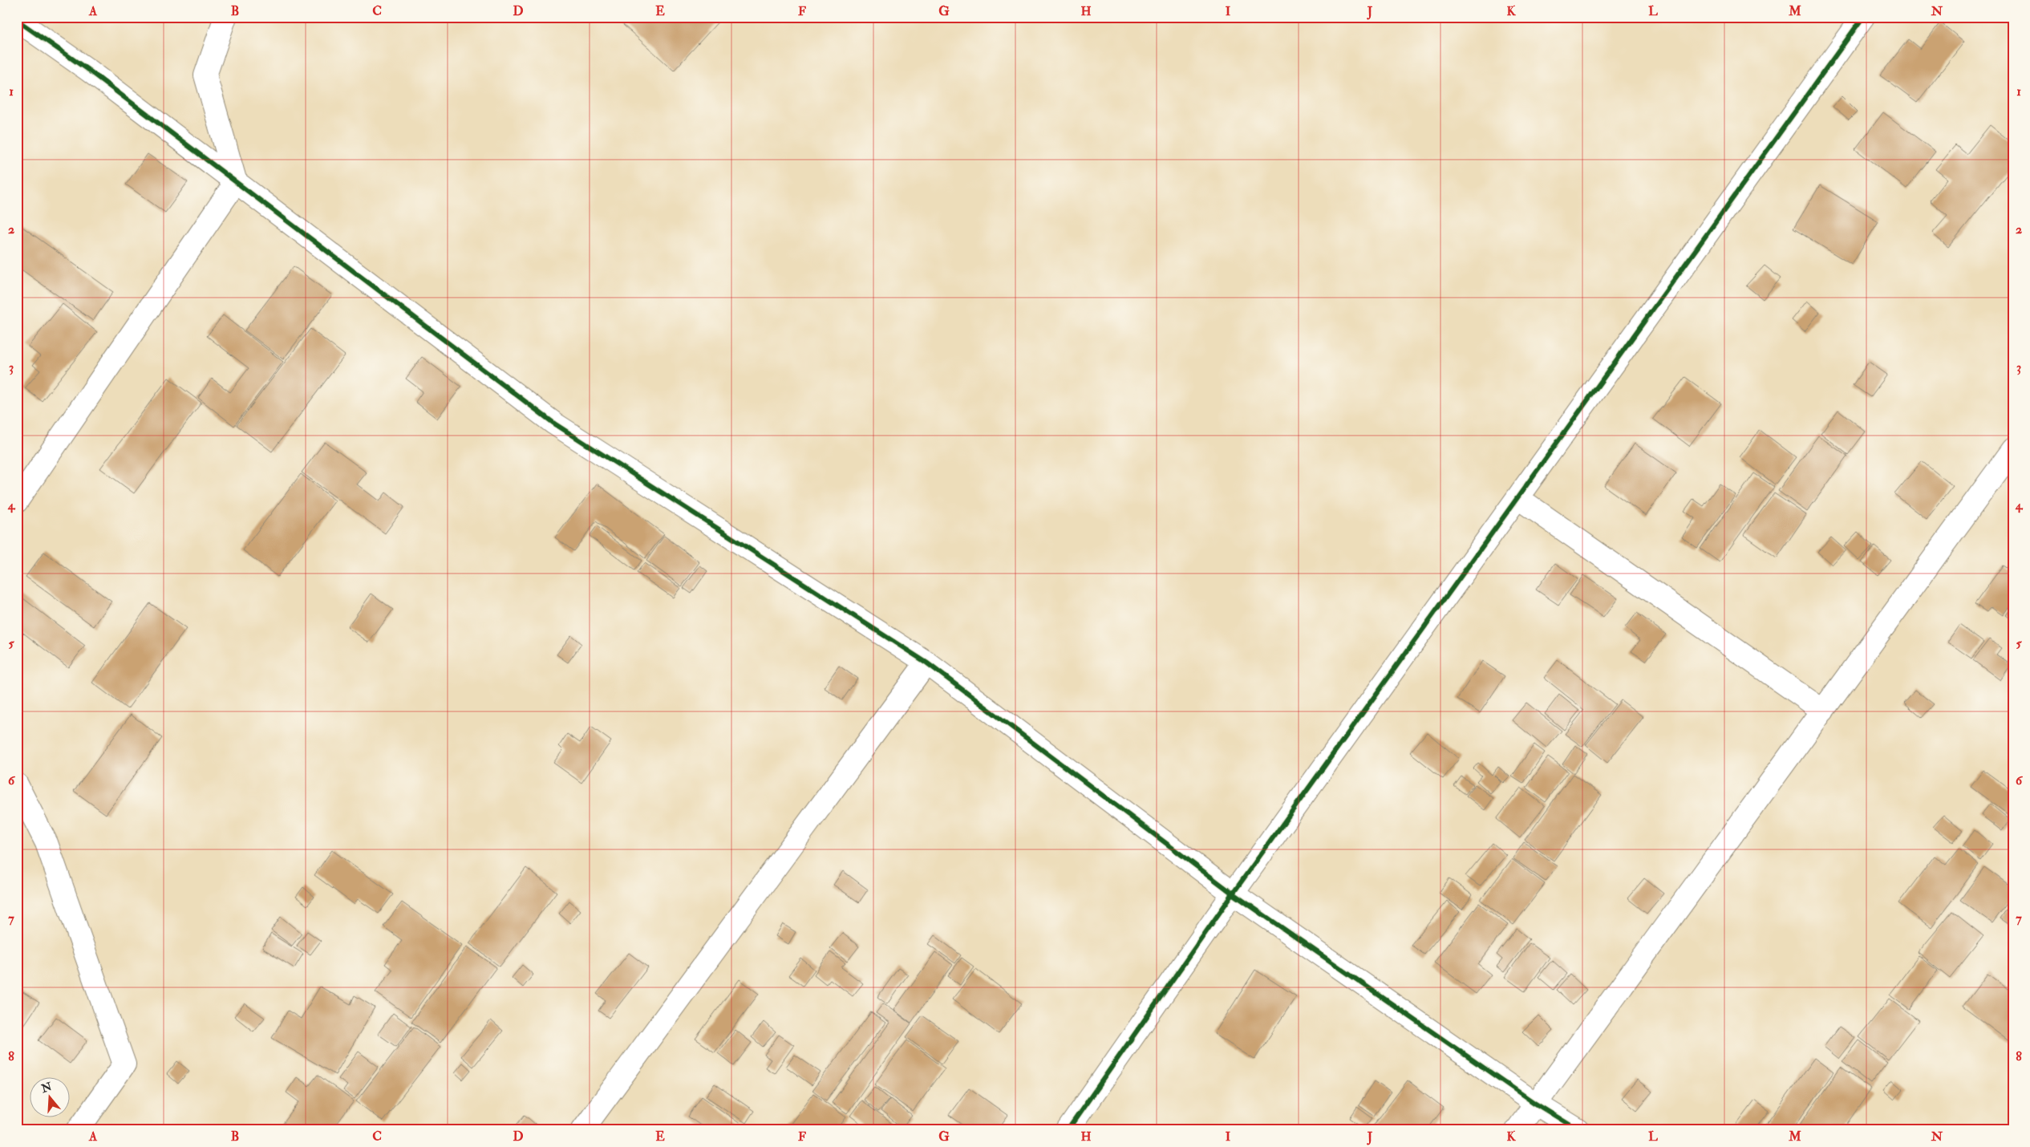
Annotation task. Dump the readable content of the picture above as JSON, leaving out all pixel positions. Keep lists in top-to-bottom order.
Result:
{
  "north": "top",
  "grid": {
    "columns": [
      "A",
      "B",
      "C",
      "D",
      "E",
      "F",
      "G",
      "H",
      "I",
      "J",
      "K",
      "L",
      "M",
      "N"
    ],
    "rows": [
      "1",
      "2",
      "3",
      "4",
      "5",
      "6",
      "7",
      "8"
    ]
  }
}
